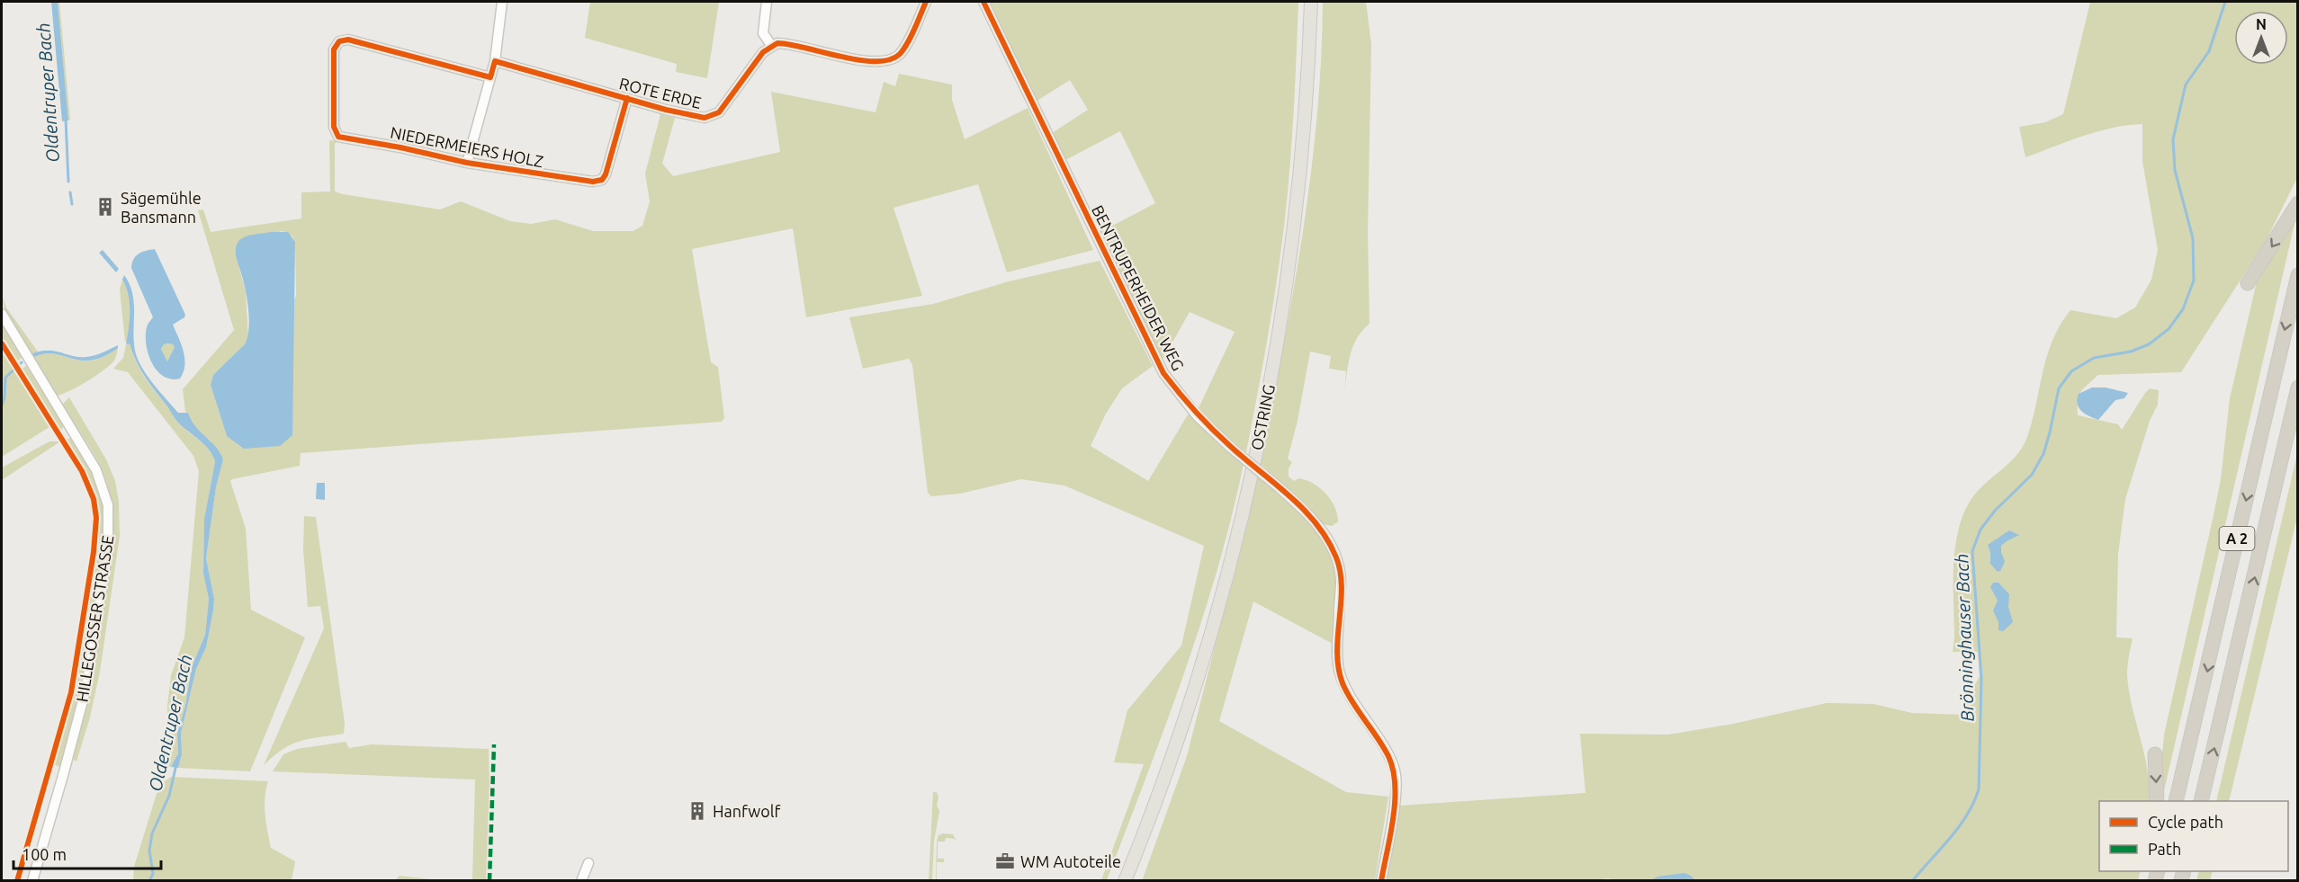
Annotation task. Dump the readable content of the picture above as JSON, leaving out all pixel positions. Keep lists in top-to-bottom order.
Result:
{
  "streets": {
    "highway": ["A 2"],
    "main road": ["OSTRING"],
    "street": [
      "ROTE ERDE",
      "NIEDERMEIERS HOLZ",
      "BENTRUPERHEIDER WEG",
      "HILLEGOSSER STRASSE"
    ]
  },
  "crossings": [
    ["ROTE ERDE", "NIEDERMEIERS HOLZ"]
  ],
  "water": ["Oldentruper Bach", "Brönninghauser Bach"],
  "places": {
    "building": ["Sägemühle Bansmann", "Hanfwolf"],
    "office": ["WM Autoteile"]
  },
  "legend": ["Cycle path", "Path"],
  "scale_bar": "100 m",
  "north": "top"
}
